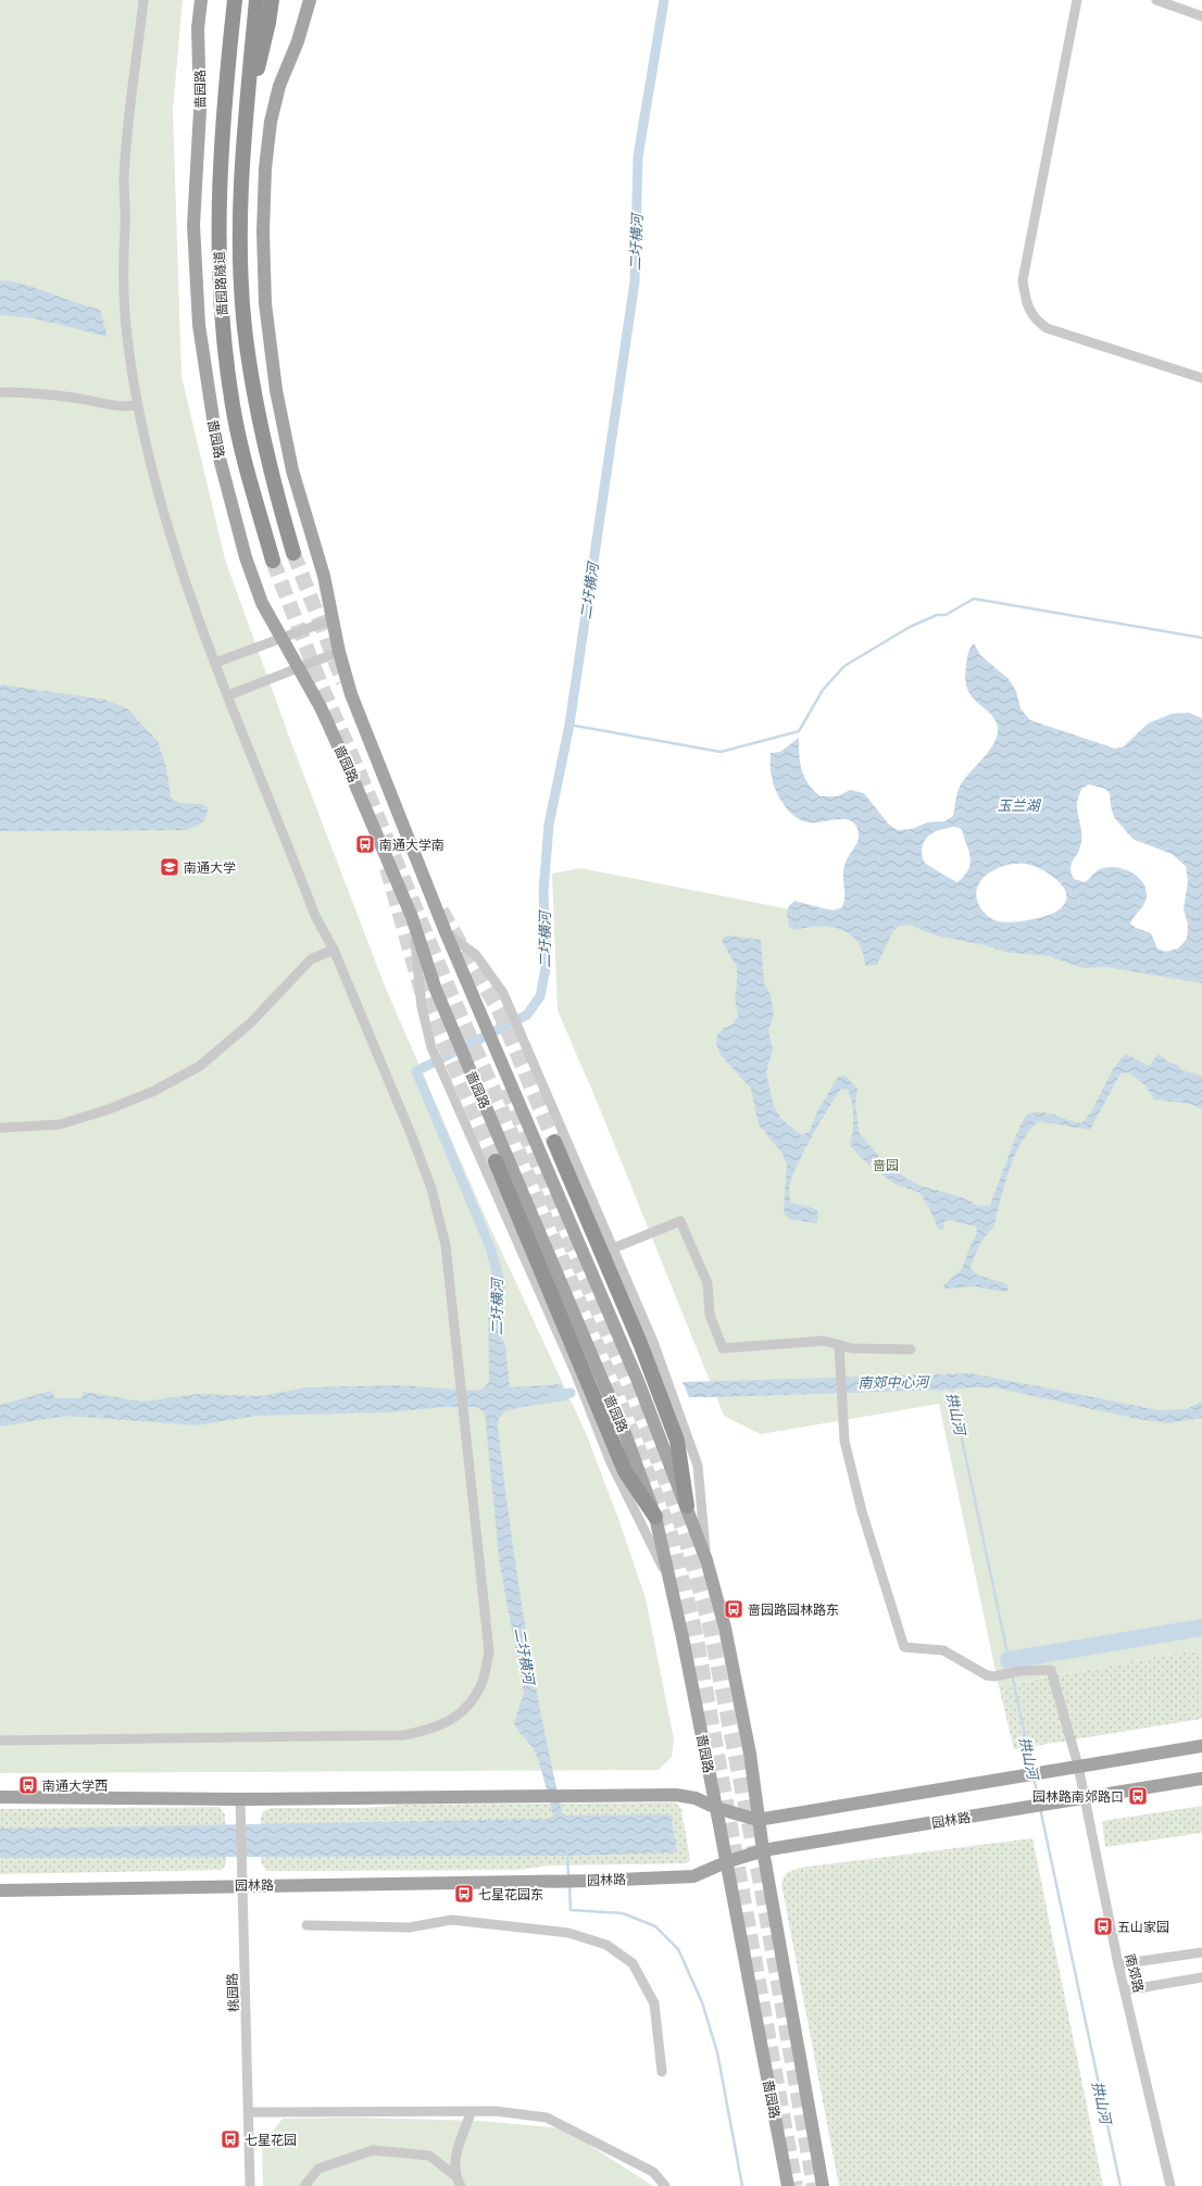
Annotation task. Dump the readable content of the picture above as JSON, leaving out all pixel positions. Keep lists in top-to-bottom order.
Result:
{
  "streets": {
    "highway": ["啬园路隧道"],
    "main road": ["啬园路", "园林路"],
    "street": ["南郊路", "桃园路"]
  },
  "crossings": [
    ["啬园路", "园林路"],
    ["园林路", "南郊路"],
    ["园林路", "桃园路"]
  ],
  "water": [
    "二圩横河",
    "玉兰湖",
    "南郊中心河",
    "拱山河"
  ],
  "parks": ["啬园"],
  "places": {
    "bus stop": [
      "南通大学南",
      "啬园路园林路东",
      "南通大学西",
      "园林路南郊路口",
      "七星花园东",
      "五山家园",
      "七星花园"
    ],
    "school or university": ["南通大学"]
  }
}
